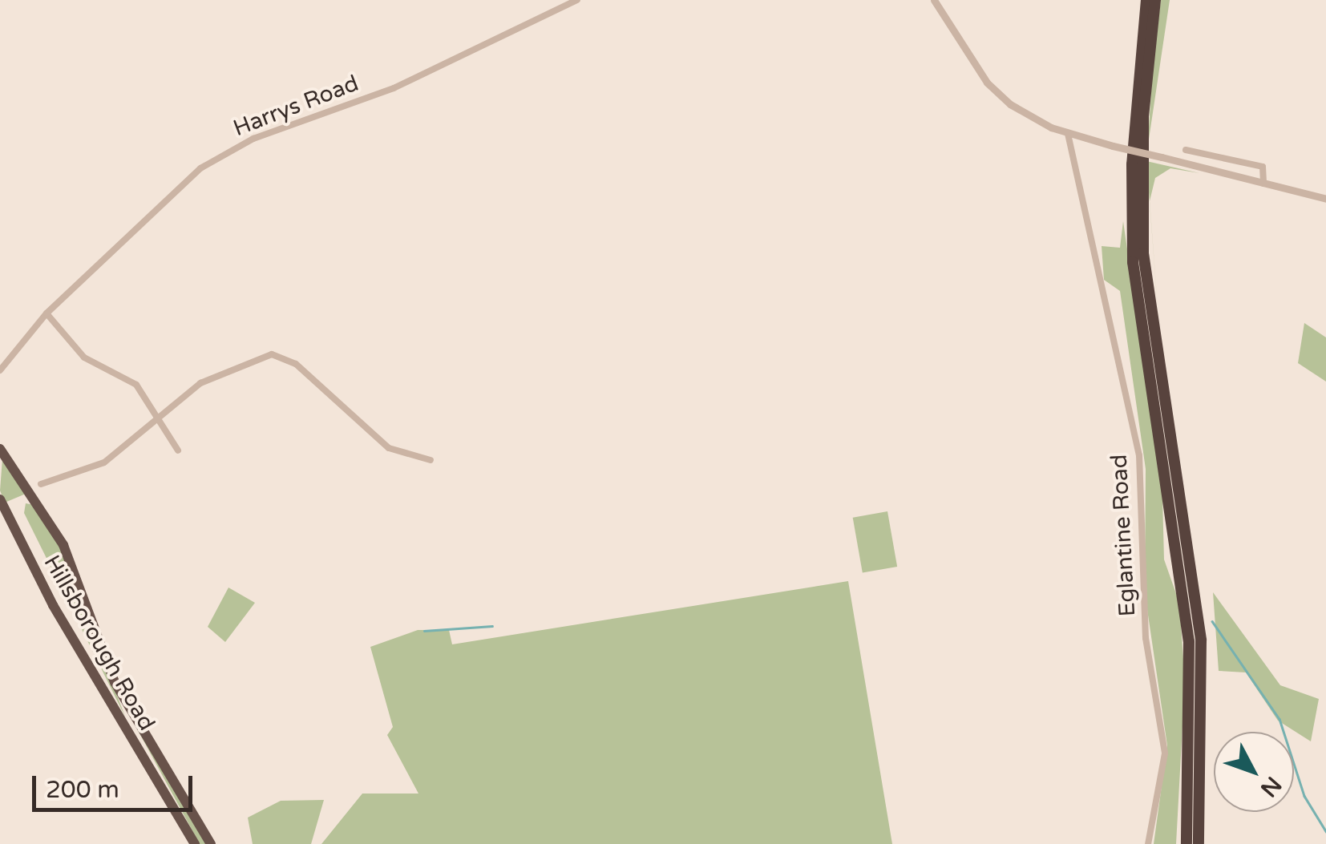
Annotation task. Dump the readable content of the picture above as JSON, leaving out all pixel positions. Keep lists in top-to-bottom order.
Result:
{
  "streets": {
    "highway": ["Hillsborough Road"],
    "street": ["Harrys Road", "Eglantine Road"]
  },
  "scale_bar": "200 m",
  "north": "bottom right"
}
